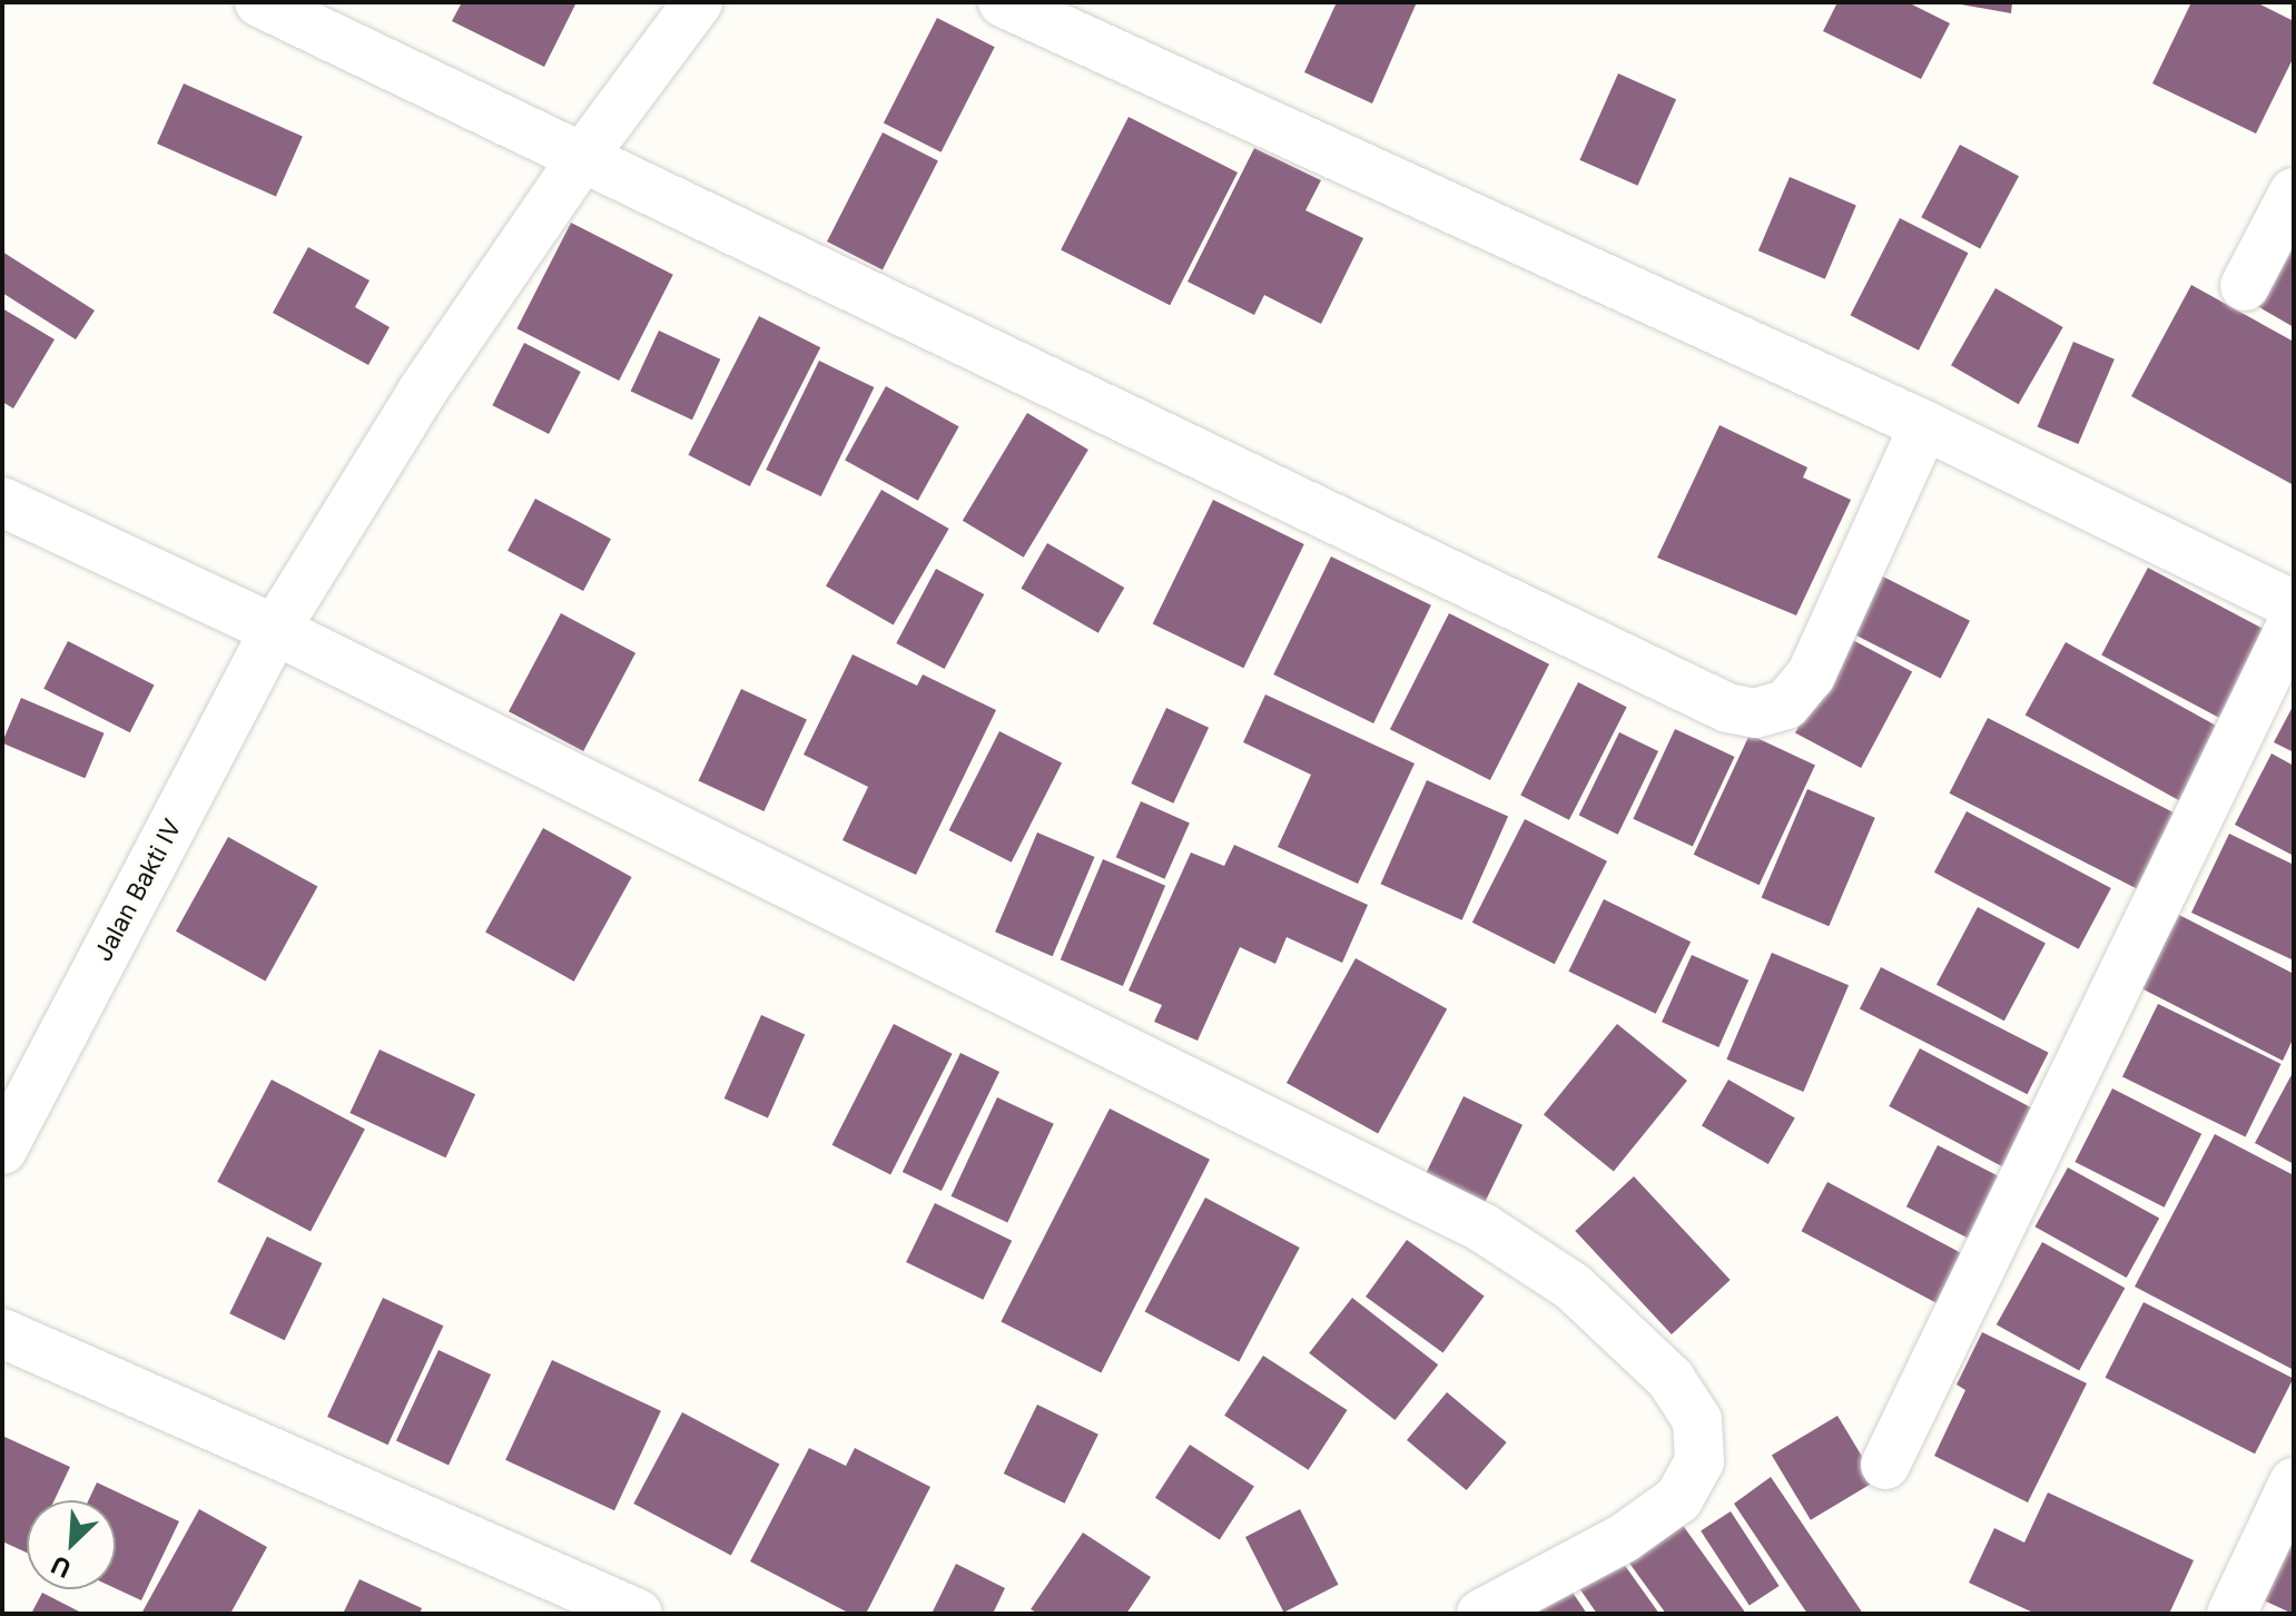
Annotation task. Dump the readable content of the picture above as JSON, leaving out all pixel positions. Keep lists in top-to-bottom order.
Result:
{
  "streets": {
    "street": ["Jalan Bakti IV"]
  },
  "north": "bottom left"
}
